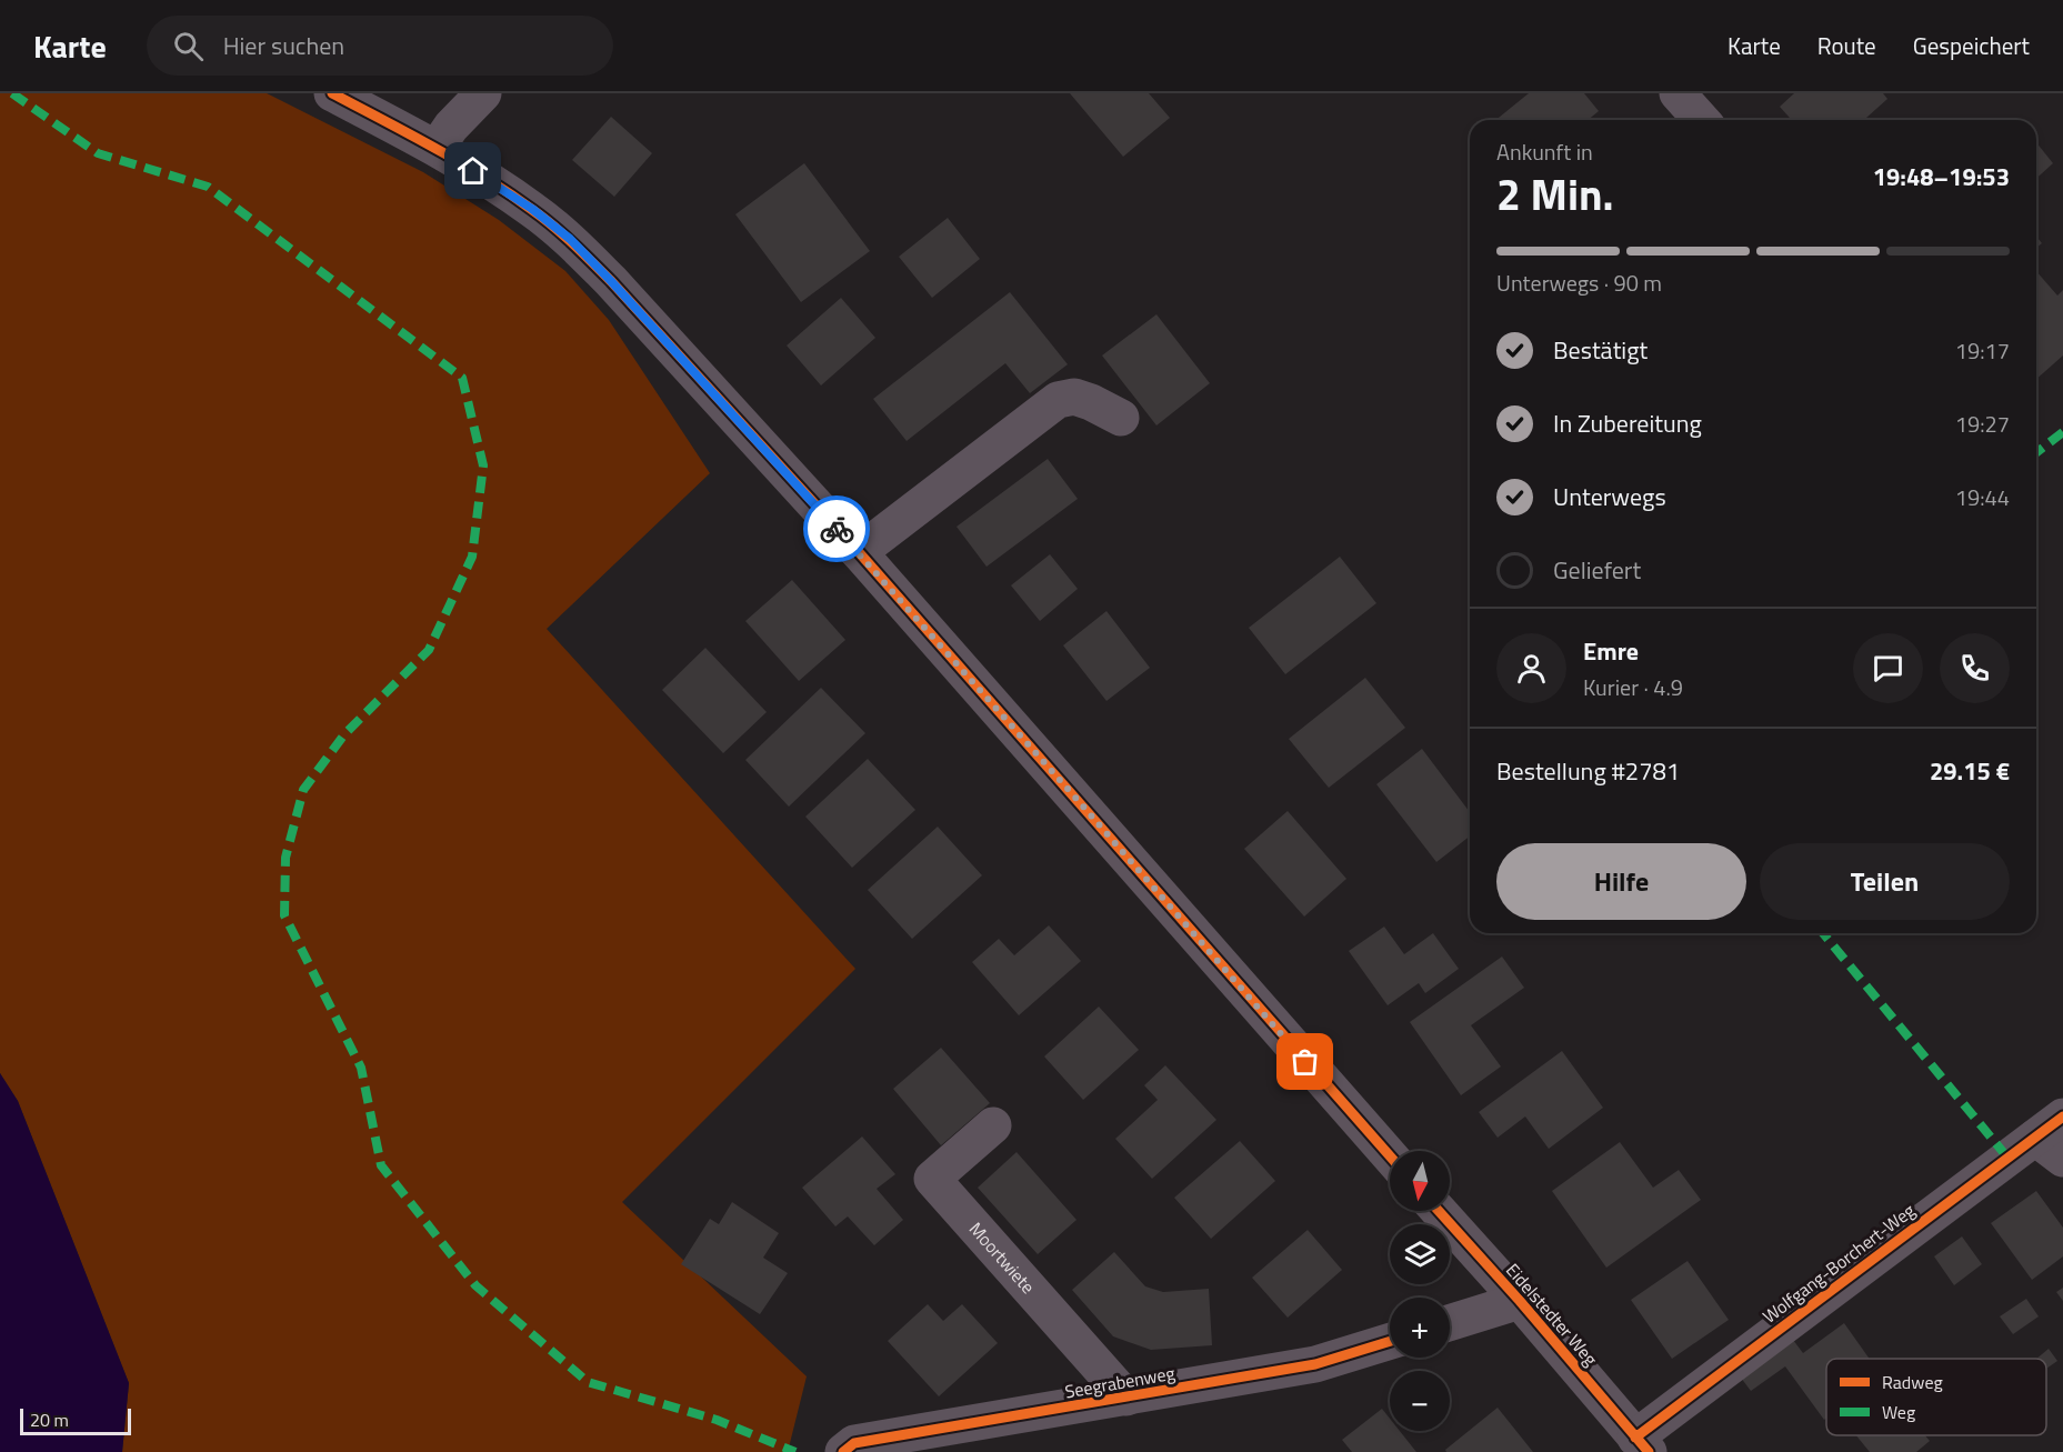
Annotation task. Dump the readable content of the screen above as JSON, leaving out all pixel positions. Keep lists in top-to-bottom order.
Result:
{
  "streets": {
    "street": [
      "Moortwiete",
      "Wolfgang-Borchert-Weg",
      "Eidelstedter Weg",
      "Seegrabenweg"
    ]
  },
  "crossings": [
    ["Moortwiete", "Seegrabenweg"],
    ["Wolfgang-Borchert-Weg", "Eidelstedter Weg"]
  ],
  "legend": ["Radweg", "Weg"],
  "scale_bar": "20 m",
  "north": "bottom",
  "page": {
    "header": "Karte",
    "search": "Hier suchen",
    "nav": ["Karte", "Route", "Gespeichert"],
    "heading": ["2 Min.", "Ankunft in", "19:48–19:53"],
    "panel": [
      "Emre",
      "Kurier · 4.9",
      "Bestellung #2781",
      "29.15 €"
    ],
    "bar": "Unterwegs · 90 m",
    "list": [
      ["Bestätigt", "19:17"],
      ["In Zubereitung", "19:27"],
      ["Unterwegs", "19:44"],
      "Geliefert"
    ],
    "buttons": ["Hilfe", "Teilen"],
    "map_buttons": ["+", "−"],
    "scale": "20 m"
  }
}
